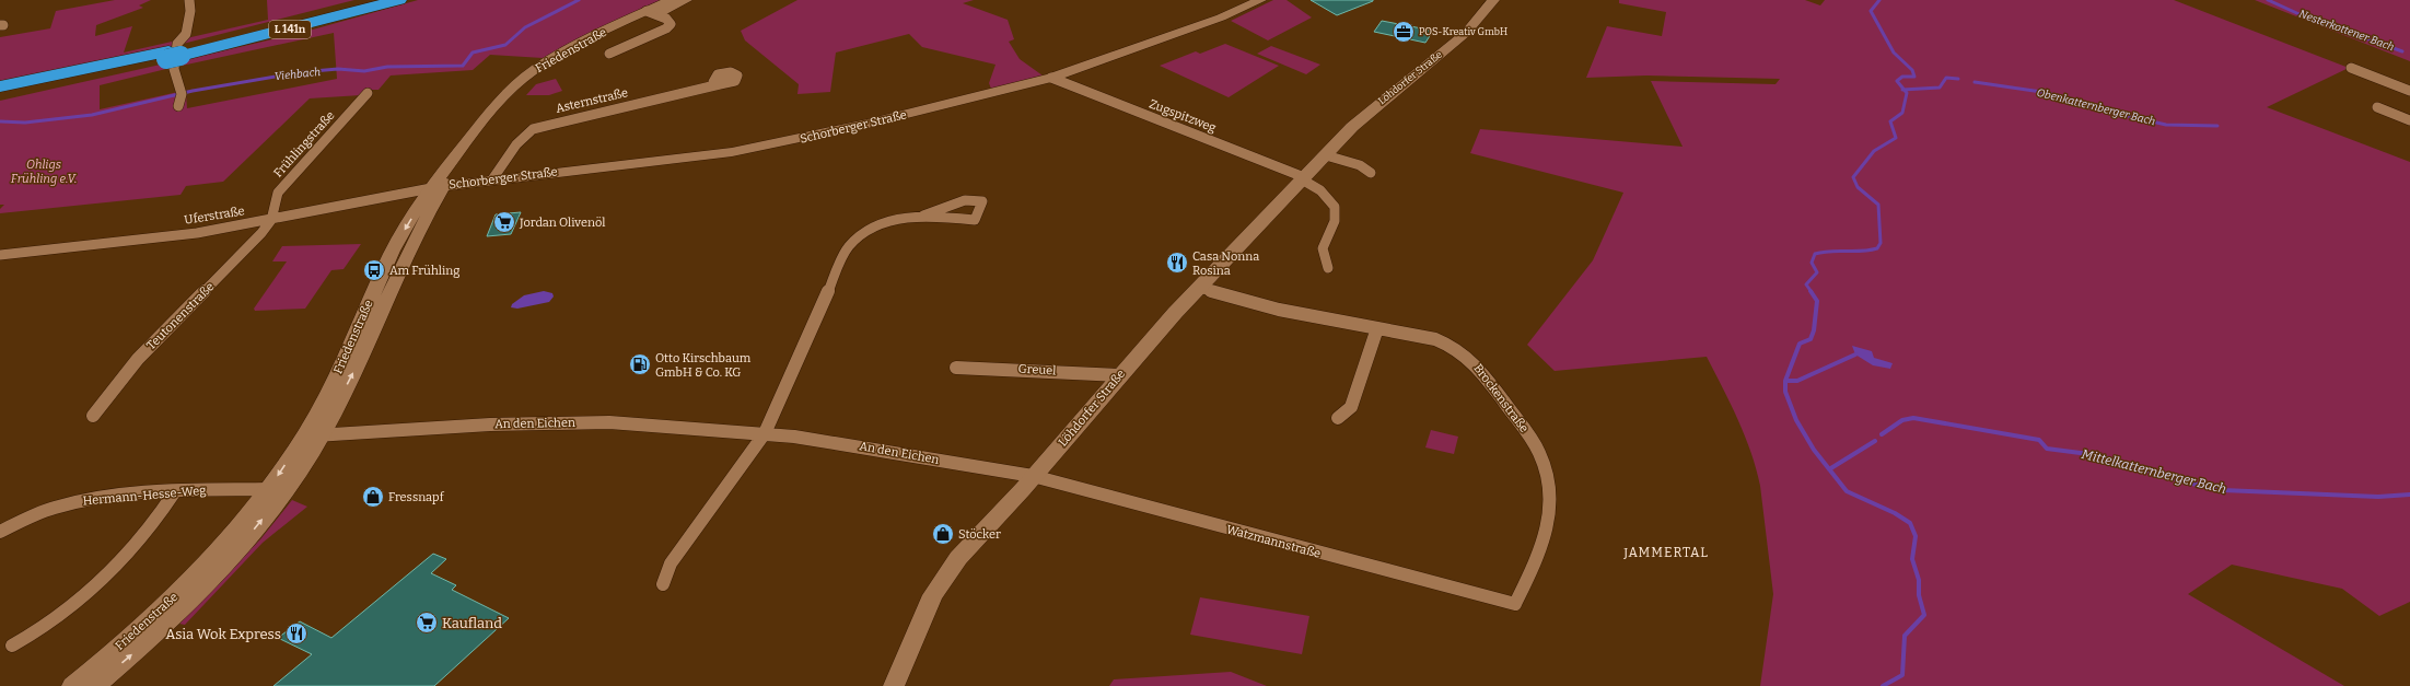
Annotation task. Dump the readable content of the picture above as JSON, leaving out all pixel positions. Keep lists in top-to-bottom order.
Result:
{
  "streets": {
    "highway": ["L 141n"],
    "main road": ["Friedenstraße", "Löhdorfer Straße", "Schorberger Straße"],
    "street": [
      "Asternstraße",
      "Zugspitzweg",
      "Frühlingstraße",
      "Uferstraße",
      "Teutonenstraße",
      "Greuel",
      "Brockenstraße",
      "An den Eichen",
      "Hermann-Hesse-Weg",
      "Watzmannstraße"
    ]
  },
  "crossings": [
    ["Friedenstraße", "Schorberger Straße"],
    ["Friedenstraße", "Uferstraße"],
    ["Friedenstraße", "An den Eichen"],
    ["Friedenstraße", "Hermann-Hesse-Weg"],
    ["Löhdorfer Straße", "Zugspitzweg"],
    ["Löhdorfer Straße", "Greuel"],
    ["Löhdorfer Straße", "Brockenstraße"],
    ["Löhdorfer Straße", "An den Eichen"],
    ["Löhdorfer Straße", "Watzmannstraße"],
    ["Asternstraße", "Schorberger Straße"],
    ["Zugspitzweg", "Schorberger Straße"],
    ["Schorberger Straße", "Uferstraße"],
    ["Frühlingstraße", "Uferstraße"],
    ["Frühlingstraße", "Teutonenstraße"],
    ["Uferstraße", "Teutonenstraße"],
    ["Brockenstraße", "Watzmannstraße"],
    ["An den Eichen", "Watzmannstraße"]
  ],
  "districts": ["JAMMERTAL"],
  "water": [
    "Nesterkottener Bach",
    "Viehbach",
    "Obenkatternberger Bach",
    "Mittelkatternberger Bach"
  ],
  "parks": ["Ohligs Frühling e.V."],
  "places": {
    "office": ["POS-Kreativ GmbH"],
    "supermarket": ["Jordan Olivenöl", "Kaufland"],
    "restaurant": ["Casa Nonna Rosina", "Asia Wok Express"],
    "bus stop": ["Am Frühling"],
    "fuel station": ["Otto Kirschbaum GmbH & Co. KG"],
    "shop": ["Fressnapf", "Stöcker"]
  }
}
